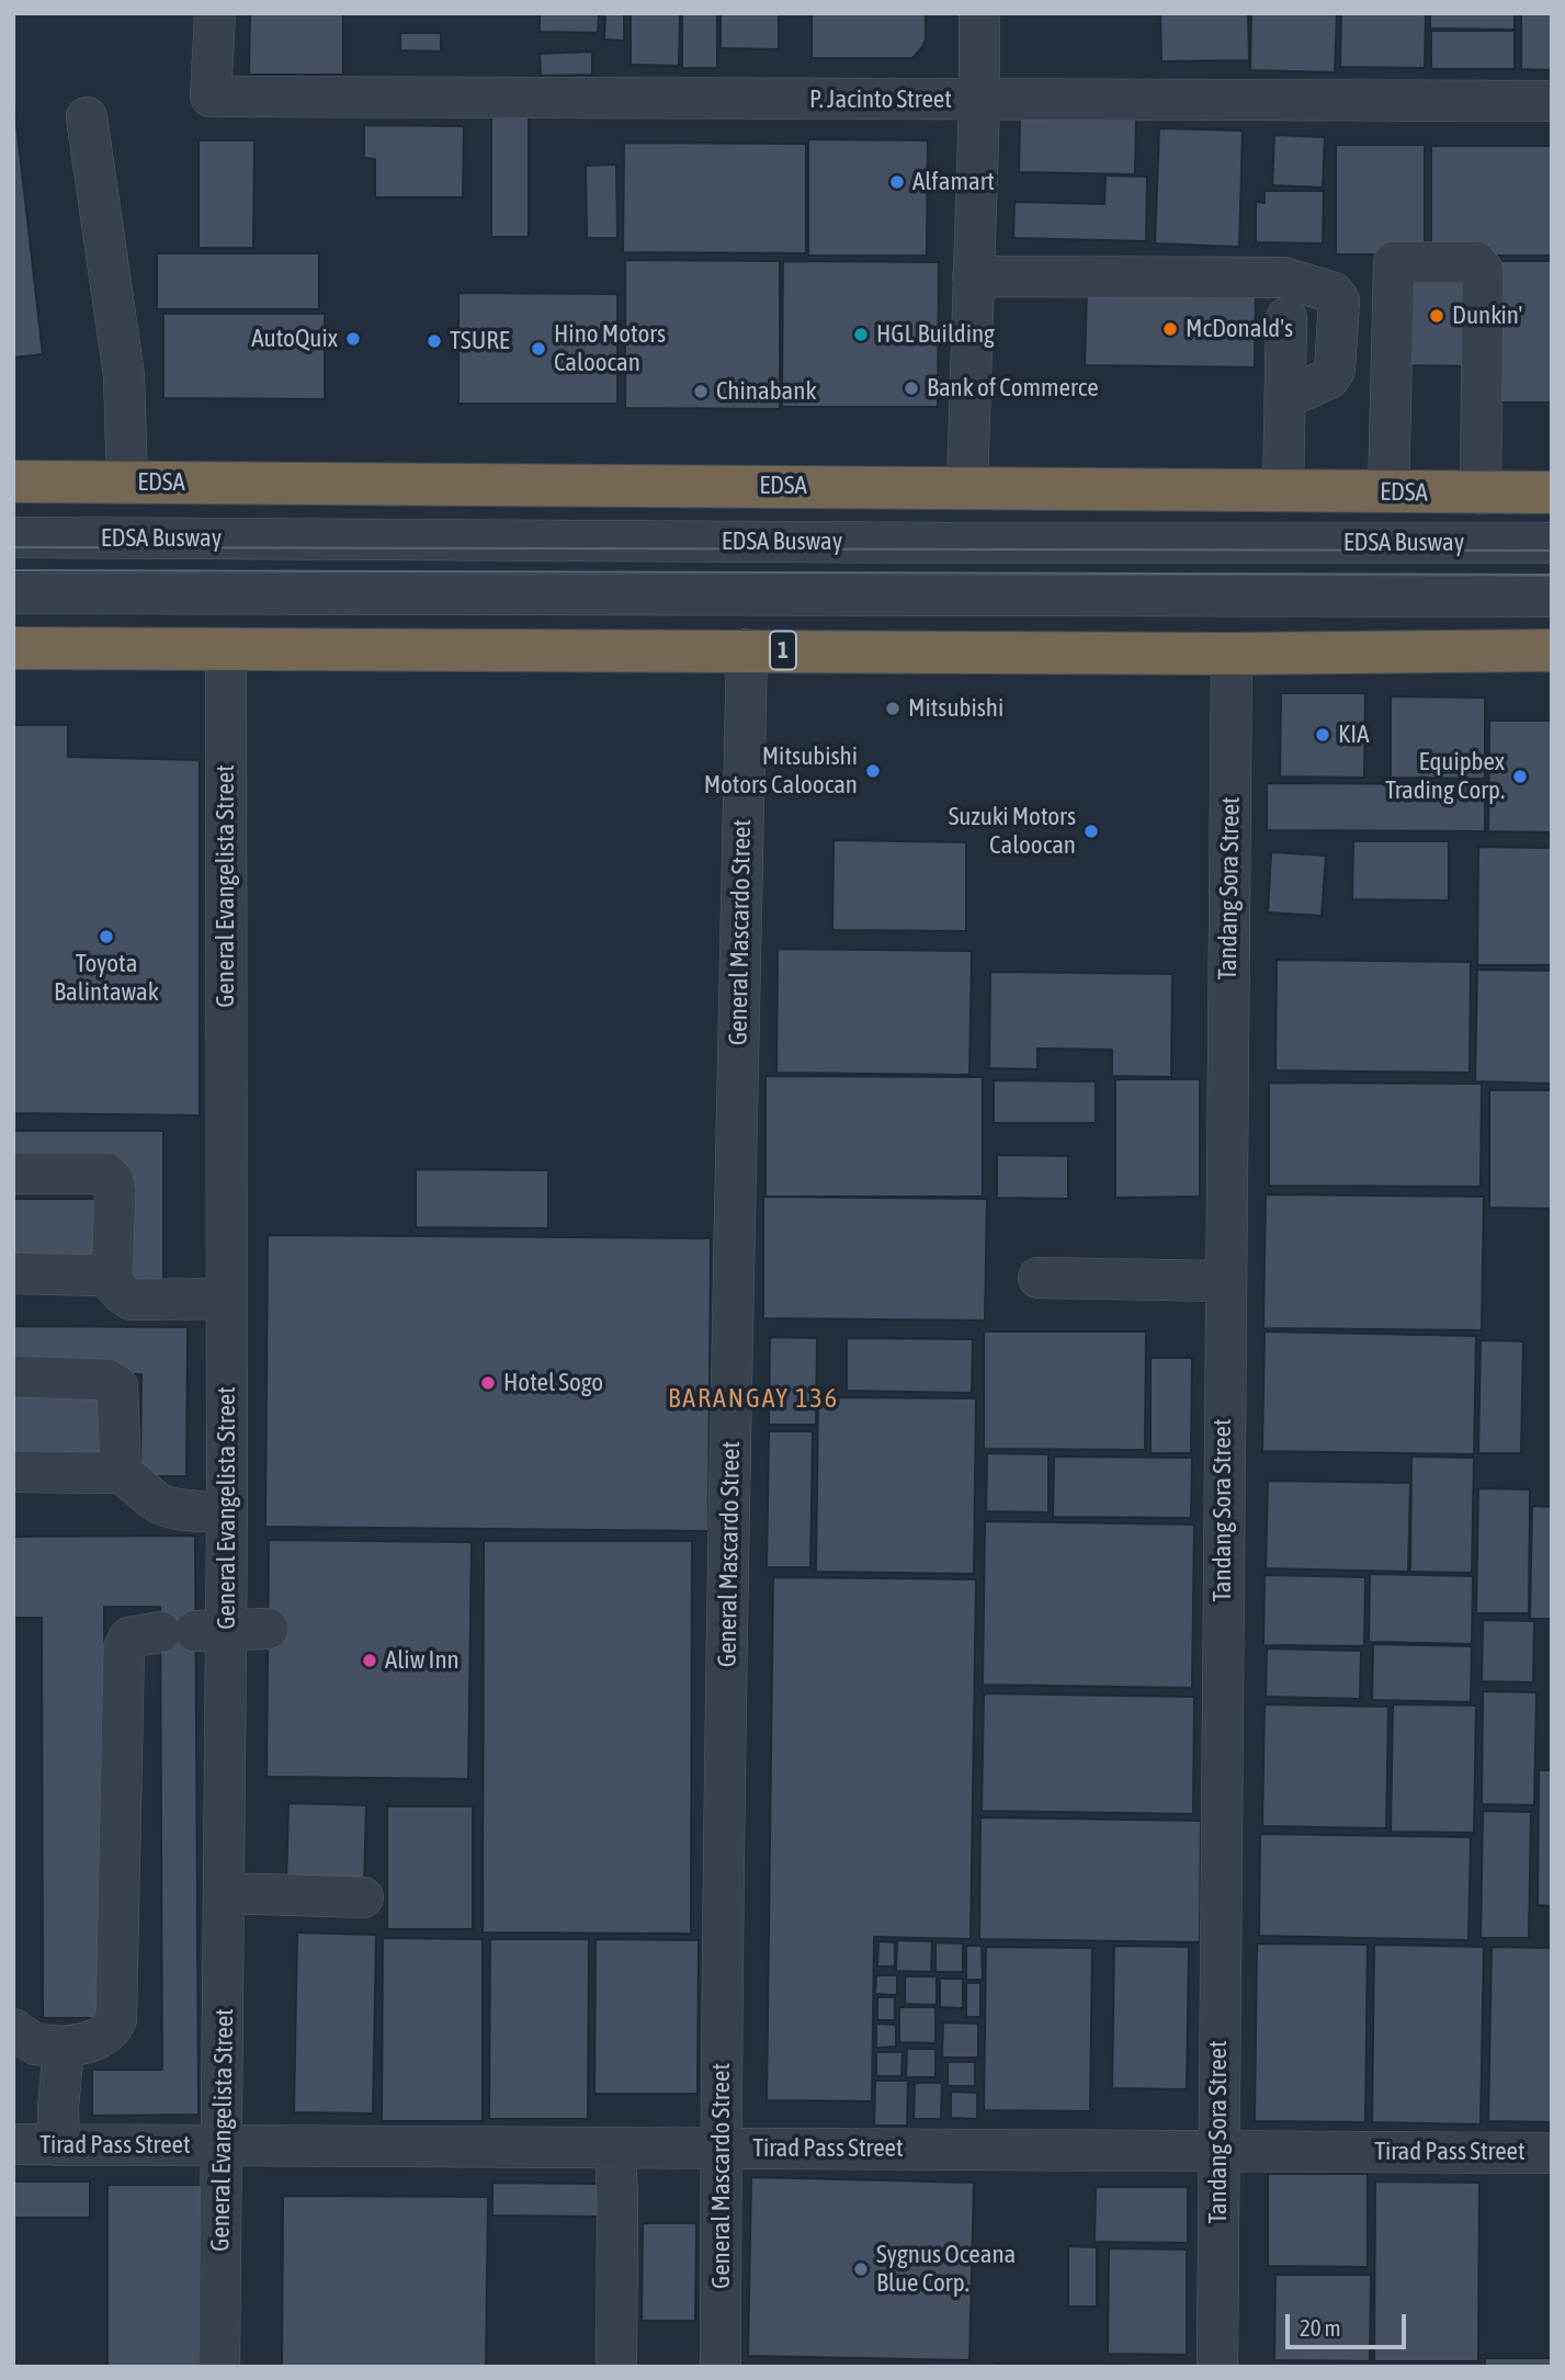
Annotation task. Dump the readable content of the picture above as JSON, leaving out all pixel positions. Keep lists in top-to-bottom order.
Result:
{
  "streets": {
    "highway": ["EDSA", "1"],
    "street": [
      "P. Jacinto Street",
      "EDSA Busway",
      "General Evangelista Street",
      "Tandang Sora Street",
      "General Mascardo Street",
      "Tirad Pass Street"
    ]
  },
  "crossings": [
    ["1", "General Evangelista Street"],
    ["1", "Tandang Sora Street"],
    ["1", "General Mascardo Street"],
    ["General Evangelista Street", "Tirad Pass Street"],
    ["Tandang Sora Street", "Tirad Pass Street"],
    ["General Mascardo Street", "Tirad Pass Street"]
  ],
  "districts": ["BARANGAY 136"],
  "places": [
    "Alfamart",
    "Dunkin'",
    "McDonald's",
    "HGL Building",
    "AutoQuix",
    "TSURE",
    "Hino Motors Caloocan",
    "Bank of Commerce",
    "Chinabank",
    "Mitsubishi",
    "KIA",
    "Mitsubishi Motors Caloocan",
    "Equipbex Trading Corp.",
    "Suzuki Motors Caloocan",
    "Toyota Balintawak",
    "Hotel Sogo",
    "Aliw Inn",
    "Sygnus Oceana Blue Corp."
  ],
  "scale_bar": "20 m"
}
